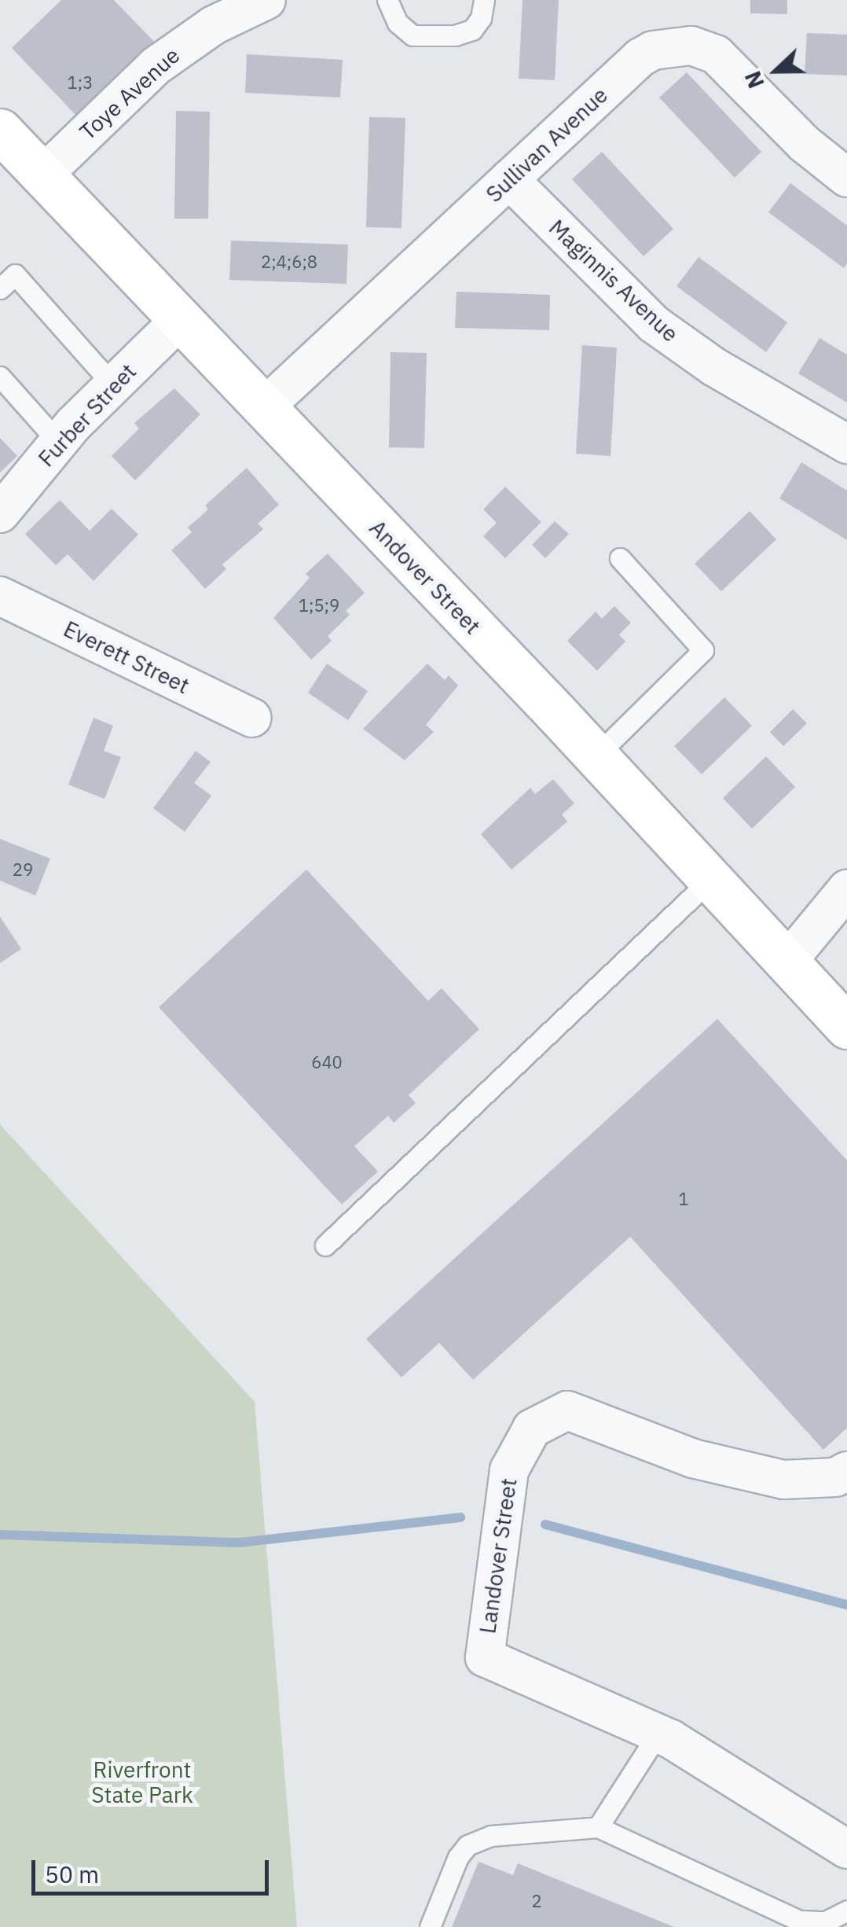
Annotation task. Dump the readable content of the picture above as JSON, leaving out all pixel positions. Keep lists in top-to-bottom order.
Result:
{
  "streets": {
    "main road": ["Andover Street"],
    "street": [
      "Toye Avenue",
      "Sullivan Avenue",
      "Maginnis Avenue",
      "Furber Street",
      "Everett Street",
      "Landover Street"
    ]
  },
  "crossings": [
    ["Toye Avenue", "Andover Street"],
    ["Sullivan Avenue", "Maginnis Avenue"],
    ["Sullivan Avenue", "Andover Street"],
    ["Furber Street", "Andover Street"]
  ],
  "parks": ["Riverfront State Park"],
  "house_numbers": [
    "1;3",
    "2;4;6;8",
    "1;5;9",
    "29",
    "640",
    "1",
    "2"
  ],
  "scale_bar": "50 m",
  "north": "left"
}
